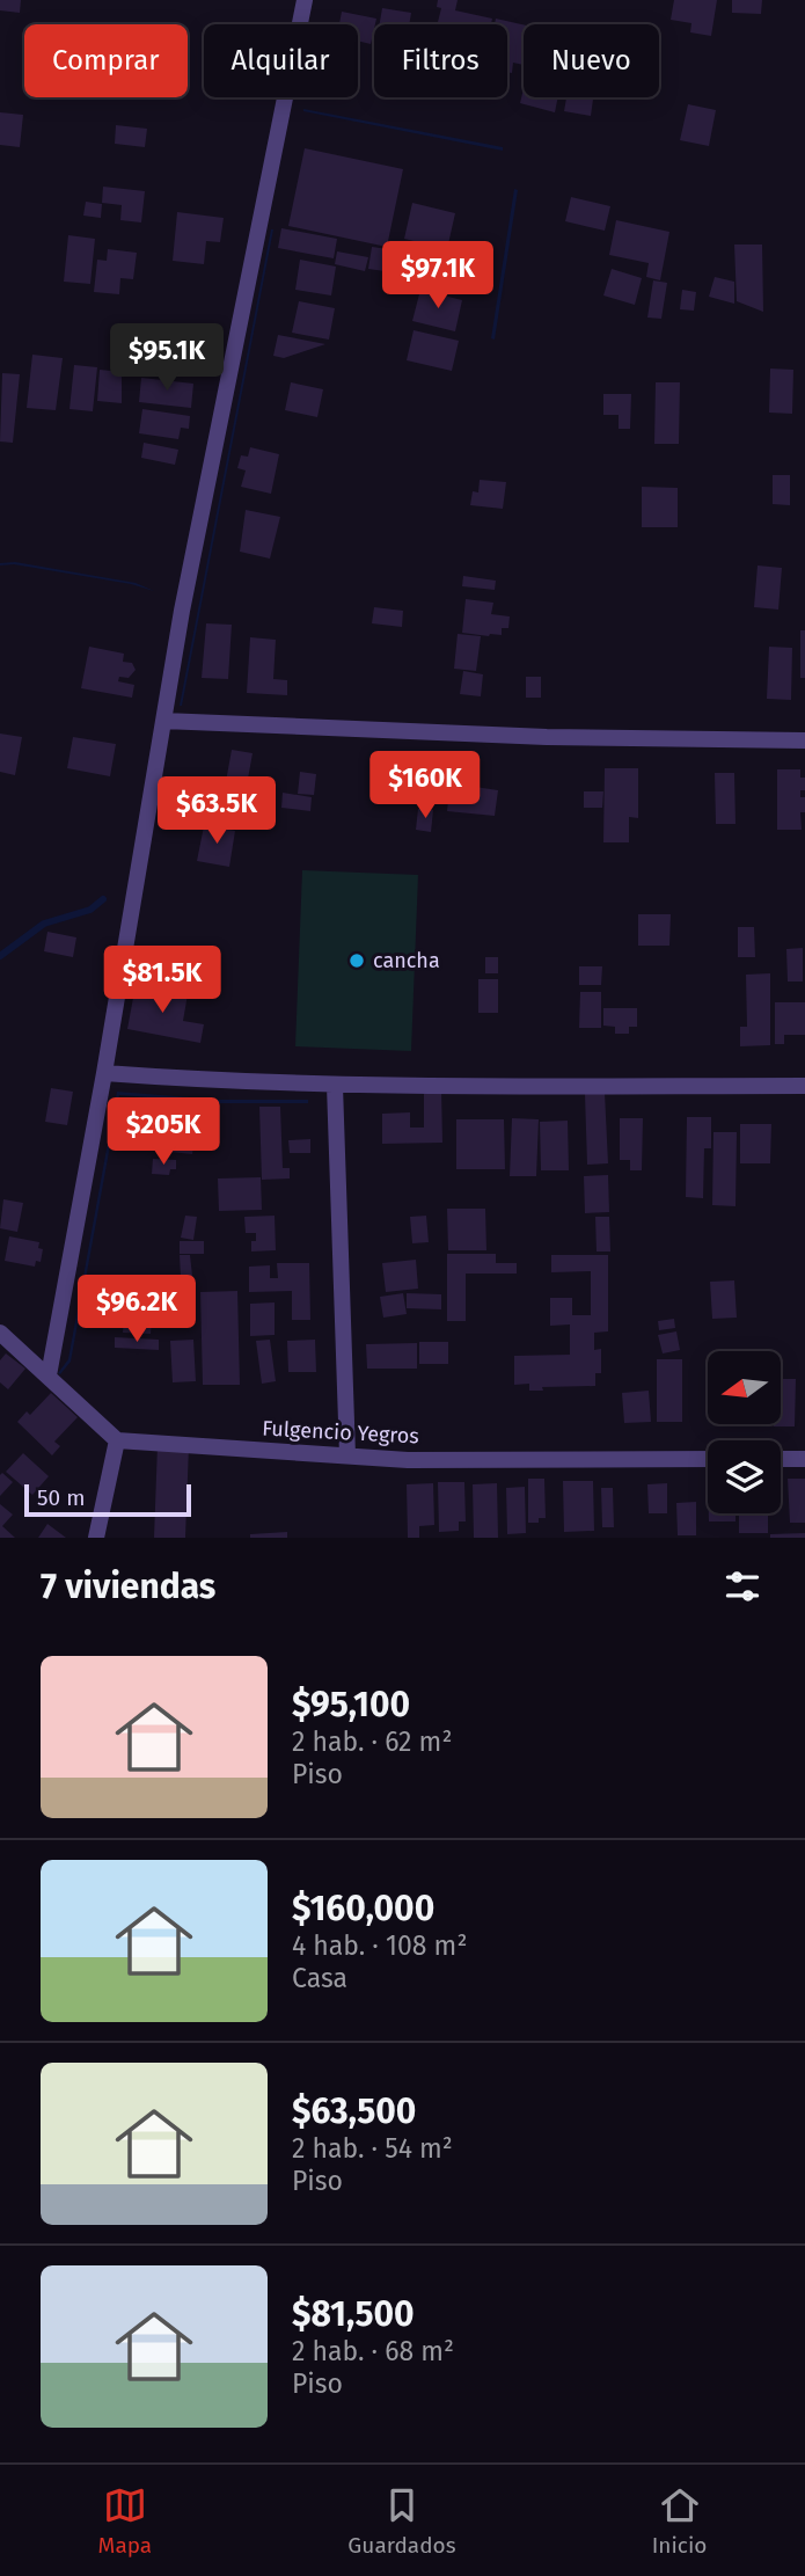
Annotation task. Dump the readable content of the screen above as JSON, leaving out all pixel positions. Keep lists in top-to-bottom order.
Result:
{
  "streets": {
    "street": ["Fulgencio Yegros"]
  },
  "places": ["cancha"],
  "scale_bar": "50 m",
  "north": "left",
  "page": {
    "chip": [
      "Comprar",
      "Alquilar",
      "Filtros",
      "Nuevo"
    ],
    "price": [
      "$97.1K",
      "$95.1K",
      "$160K",
      "$63.5K",
      "$81.5K",
      "$205K",
      "$96.2K"
    ],
    "scale": "50 m",
    "heading": "7 viviendas",
    "list": [
      {
        "name": "$95,100",
        "note": "2 hab. · 62 m² · Piso"
      },
      {
        "name": "$160,000",
        "note": "4 hab. · 108 m² · Casa"
      },
      {
        "name": "$63,500",
        "note": "2 hab. · 54 m² · Piso"
      },
      {
        "name": "$81,500",
        "note": "2 hab. · 68 m² · Piso"
      }
    ],
    "tabs": ["Mapa", "Guardados", "Inicio"]
  }
}
